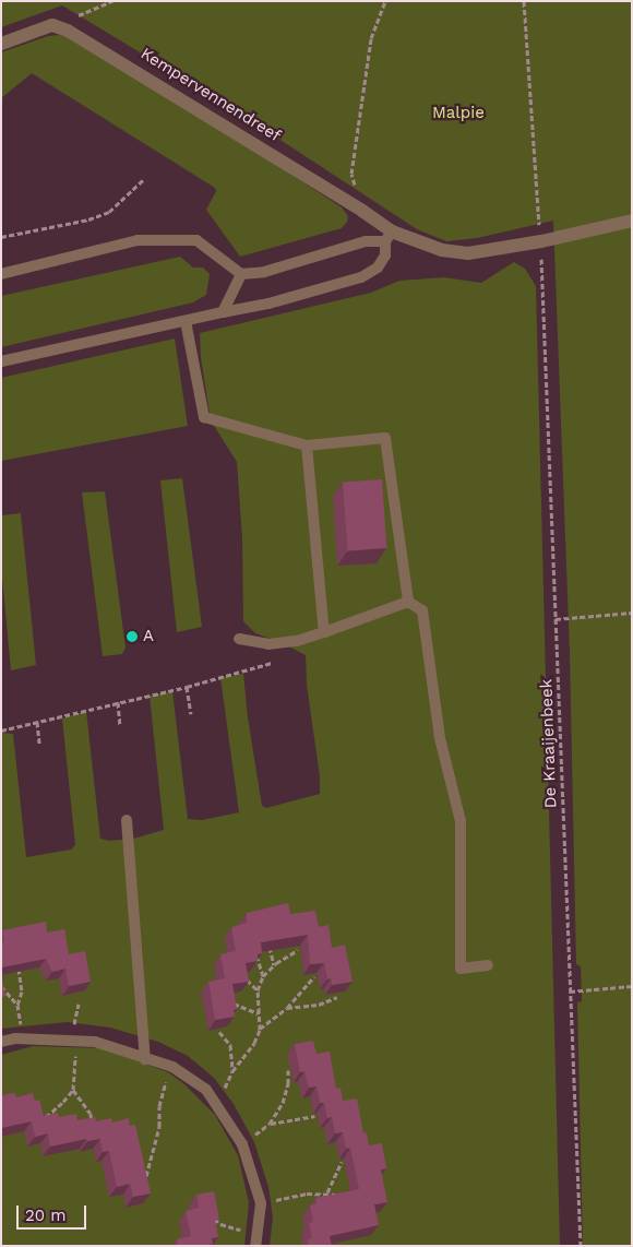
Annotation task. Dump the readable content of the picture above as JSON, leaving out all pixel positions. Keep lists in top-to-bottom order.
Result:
{
  "streets": {
    "street": ["Kempervennendreef"],
    "path": ["De Kraaijenbeek"]
  },
  "crossings": [
    ["Kempervennendreef", "De Kraaijenbeek"]
  ],
  "parks": ["Malpie"],
  "places": ["A"],
  "scale_bar": "20 m"
}
